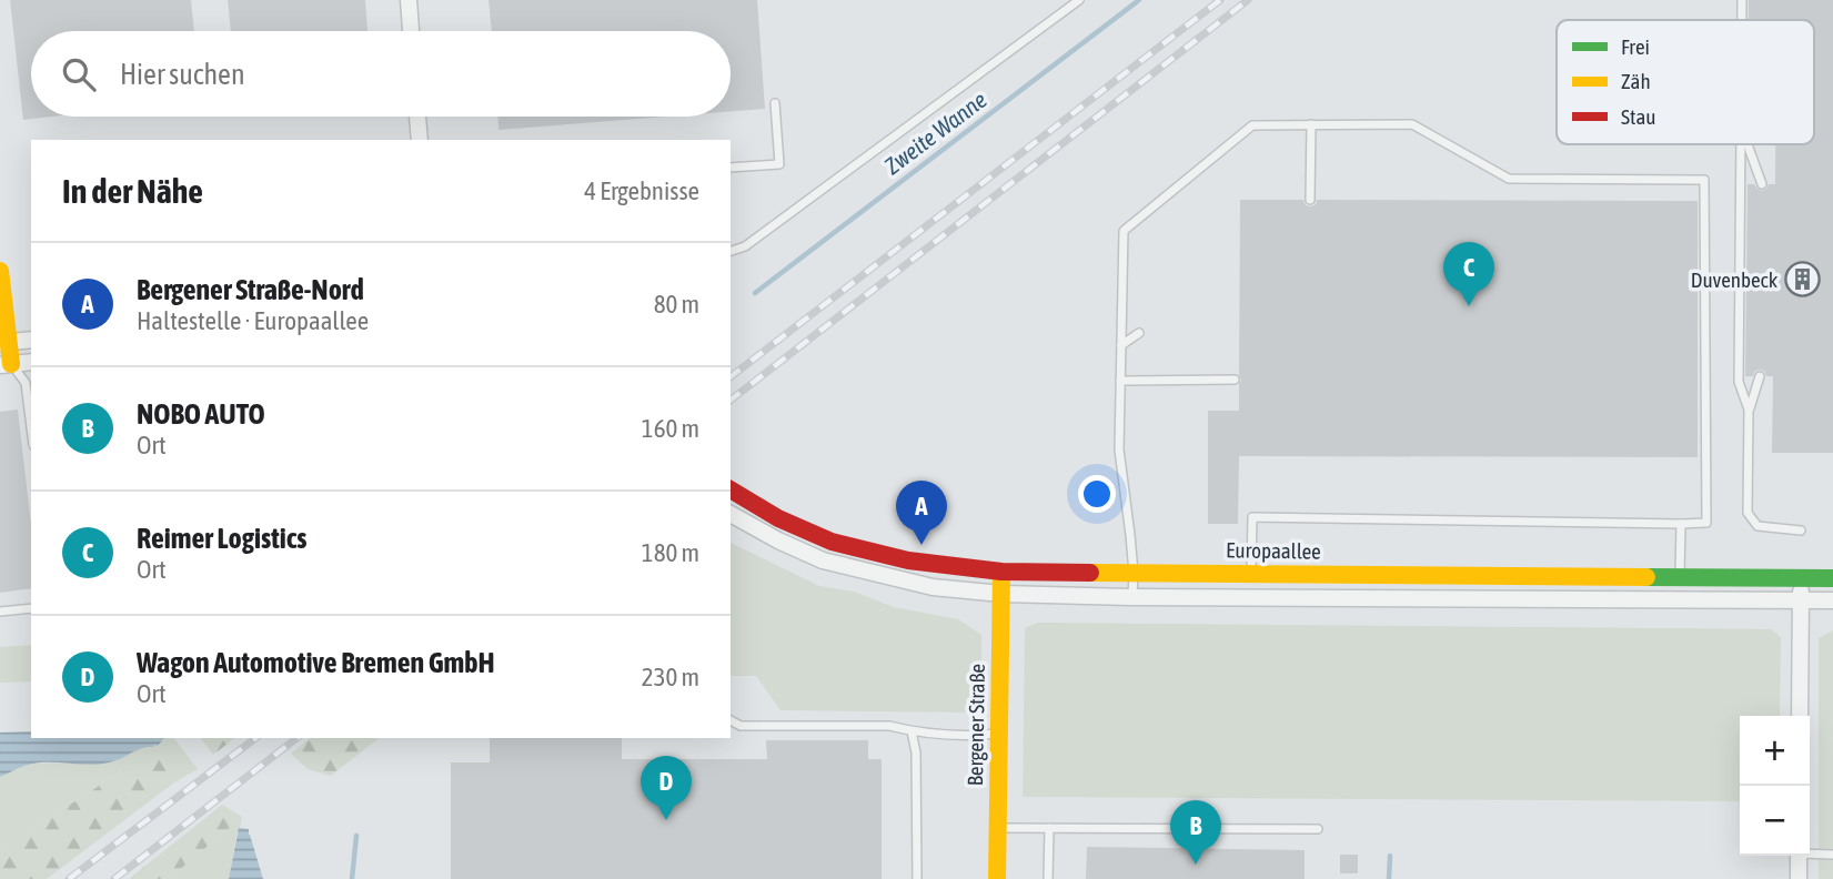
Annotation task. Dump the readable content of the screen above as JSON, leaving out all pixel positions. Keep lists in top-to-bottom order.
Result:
{
  "streets": {
    "street": ["Europaallee", "Bergener Straße"]
  },
  "crossings": [
    ["Europaallee", "Bergener Straße"]
  ],
  "water": ["Zweite Wanne"],
  "places": {
    "building": ["Duvenbeck"]
  },
  "legend": ["Frei", "Zäh", "Stau"],
  "page": {
    "search": "Hier suchen",
    "heading": ["In der Nähe", "4 Ergebnisse"],
    "list": [
      {
        "mark": "A",
        "name": "Bergener Straße-Nord",
        "note": "Haltestelle · Europaallee",
        "value": "80 m"
      },
      {
        "mark": "B",
        "name": "NOBO AUTO",
        "note": "Ort",
        "value": "160 m"
      },
      {
        "mark": "C",
        "name": "Reimer Logistics",
        "note": "Ort",
        "value": "180 m"
      },
      {
        "mark": "D",
        "name": "Wagon Automotive Bremen GmbH",
        "note": "Ort",
        "value": "230 m"
      }
    ],
    "pins": [
      "C",
      "A",
      "D",
      "B"
    ],
    "map_buttons": ["+", "−"]
  }
}
